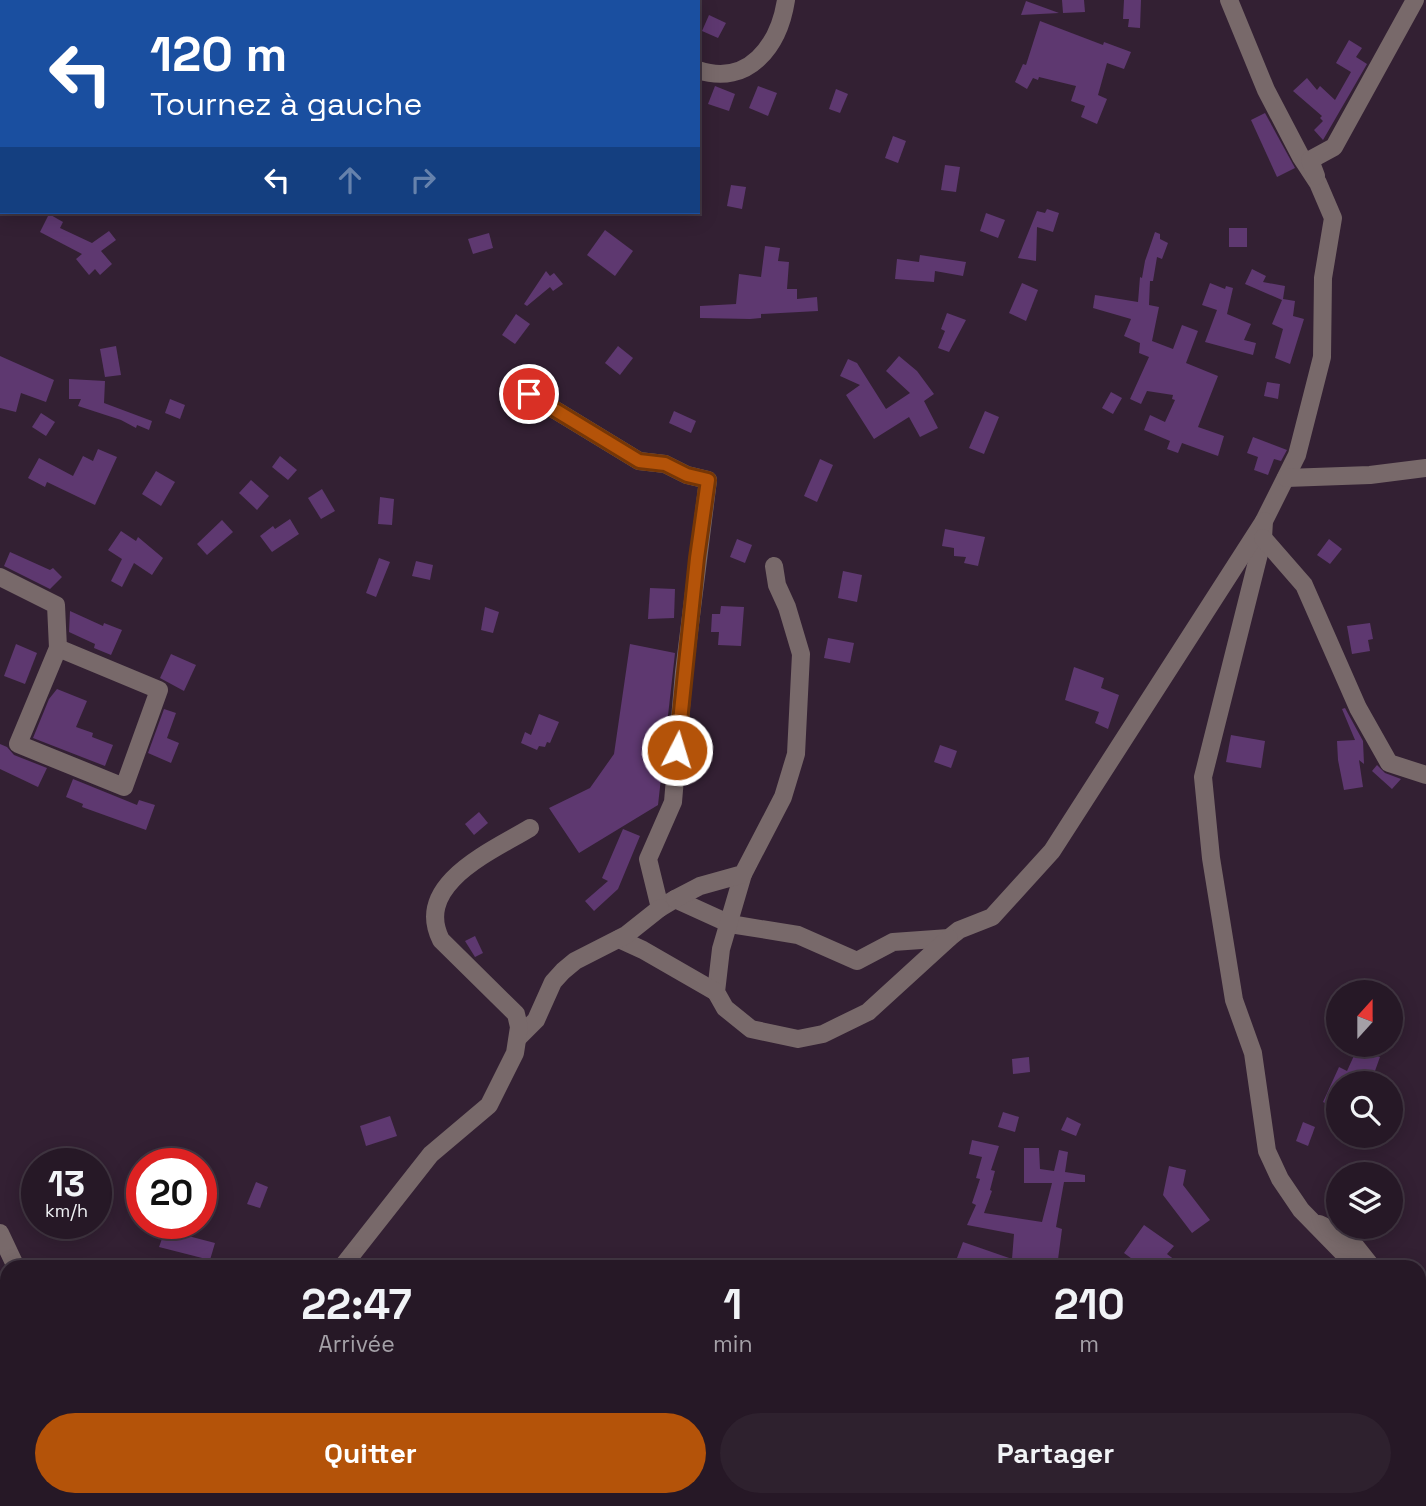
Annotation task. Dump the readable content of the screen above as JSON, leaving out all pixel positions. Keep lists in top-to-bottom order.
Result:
{
  "north": "top",
  "page": {
    "turn": ["120 m", "Tournez à gauche"],
    "speed": "13 km/h",
    "limit": "20",
    "eta": [
      "22:47",
      "Arrivée",
      "1",
      "min",
      "210",
      "m"
    ],
    "buttons": ["Quitter", "Partager"]
  }
}
